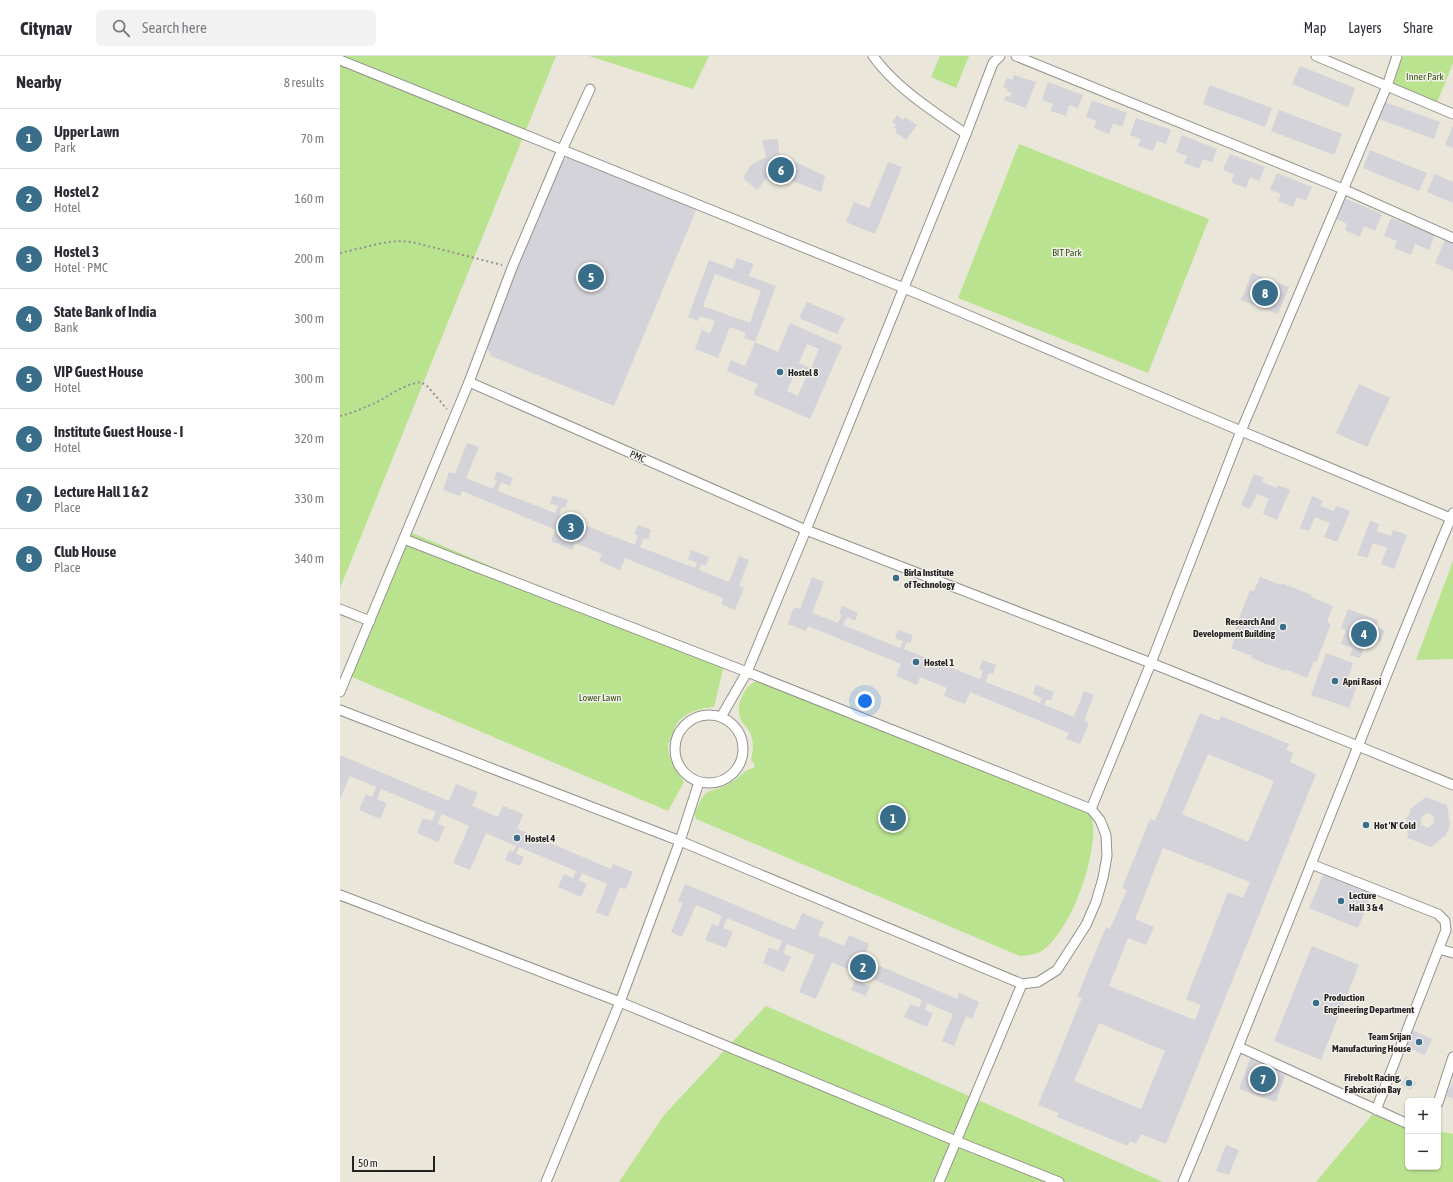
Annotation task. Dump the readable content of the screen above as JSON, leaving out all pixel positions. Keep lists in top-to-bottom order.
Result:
{
  "streets": {
    "street": ["PMC"]
  },
  "parks": ["Inner Park", "BIT Park", "Lower Lawn"],
  "places": [
    "Hostel 8",
    "Birla Institute of Technology",
    "Research And Development Building",
    "Hostel 1",
    "Apni Rasoi",
    "Hot 'N' Cold",
    "Hostel 4",
    "Lecture Hall 3 & 4",
    "Production Engineering Department",
    "Team Srijan Manufacturing House",
    "Firebolt Racing, Fabrication Bay"
  ],
  "scale_bar": "50 m",
  "page": {
    "header": "Citynav",
    "search": "Search here",
    "nav": ["Map", "Layers", "Share"],
    "heading": ["Nearby", "8 results"],
    "list": [
      {
        "mark": "1",
        "name": "Upper Lawn",
        "note": "Park",
        "value": "70 m"
      },
      {
        "mark": "2",
        "name": "Hostel 2",
        "note": "Hotel",
        "value": "160 m"
      },
      {
        "mark": "3",
        "name": "Hostel 3",
        "note": "Hotel · PMC",
        "value": "200 m"
      },
      {
        "mark": "4",
        "name": "State Bank of India",
        "note": "Bank",
        "value": "300 m"
      },
      {
        "mark": "5",
        "name": "VIP Guest House",
        "note": "Hotel",
        "value": "300 m"
      },
      {
        "mark": "6",
        "name": "Institute Guest House - I",
        "note": "Hotel",
        "value": "320 m"
      },
      {
        "mark": "7",
        "name": "Lecture Hall 1 & 2",
        "note": "Place",
        "value": "330 m"
      },
      {
        "mark": "8",
        "name": "Club House",
        "note": "Place",
        "value": "340 m"
      }
    ],
    "pins": [
      "6",
      "5",
      "8",
      "3",
      "4",
      "1",
      "2",
      "7"
    ],
    "map_buttons": ["+", "−"],
    "scale": "50 m"
  }
}
